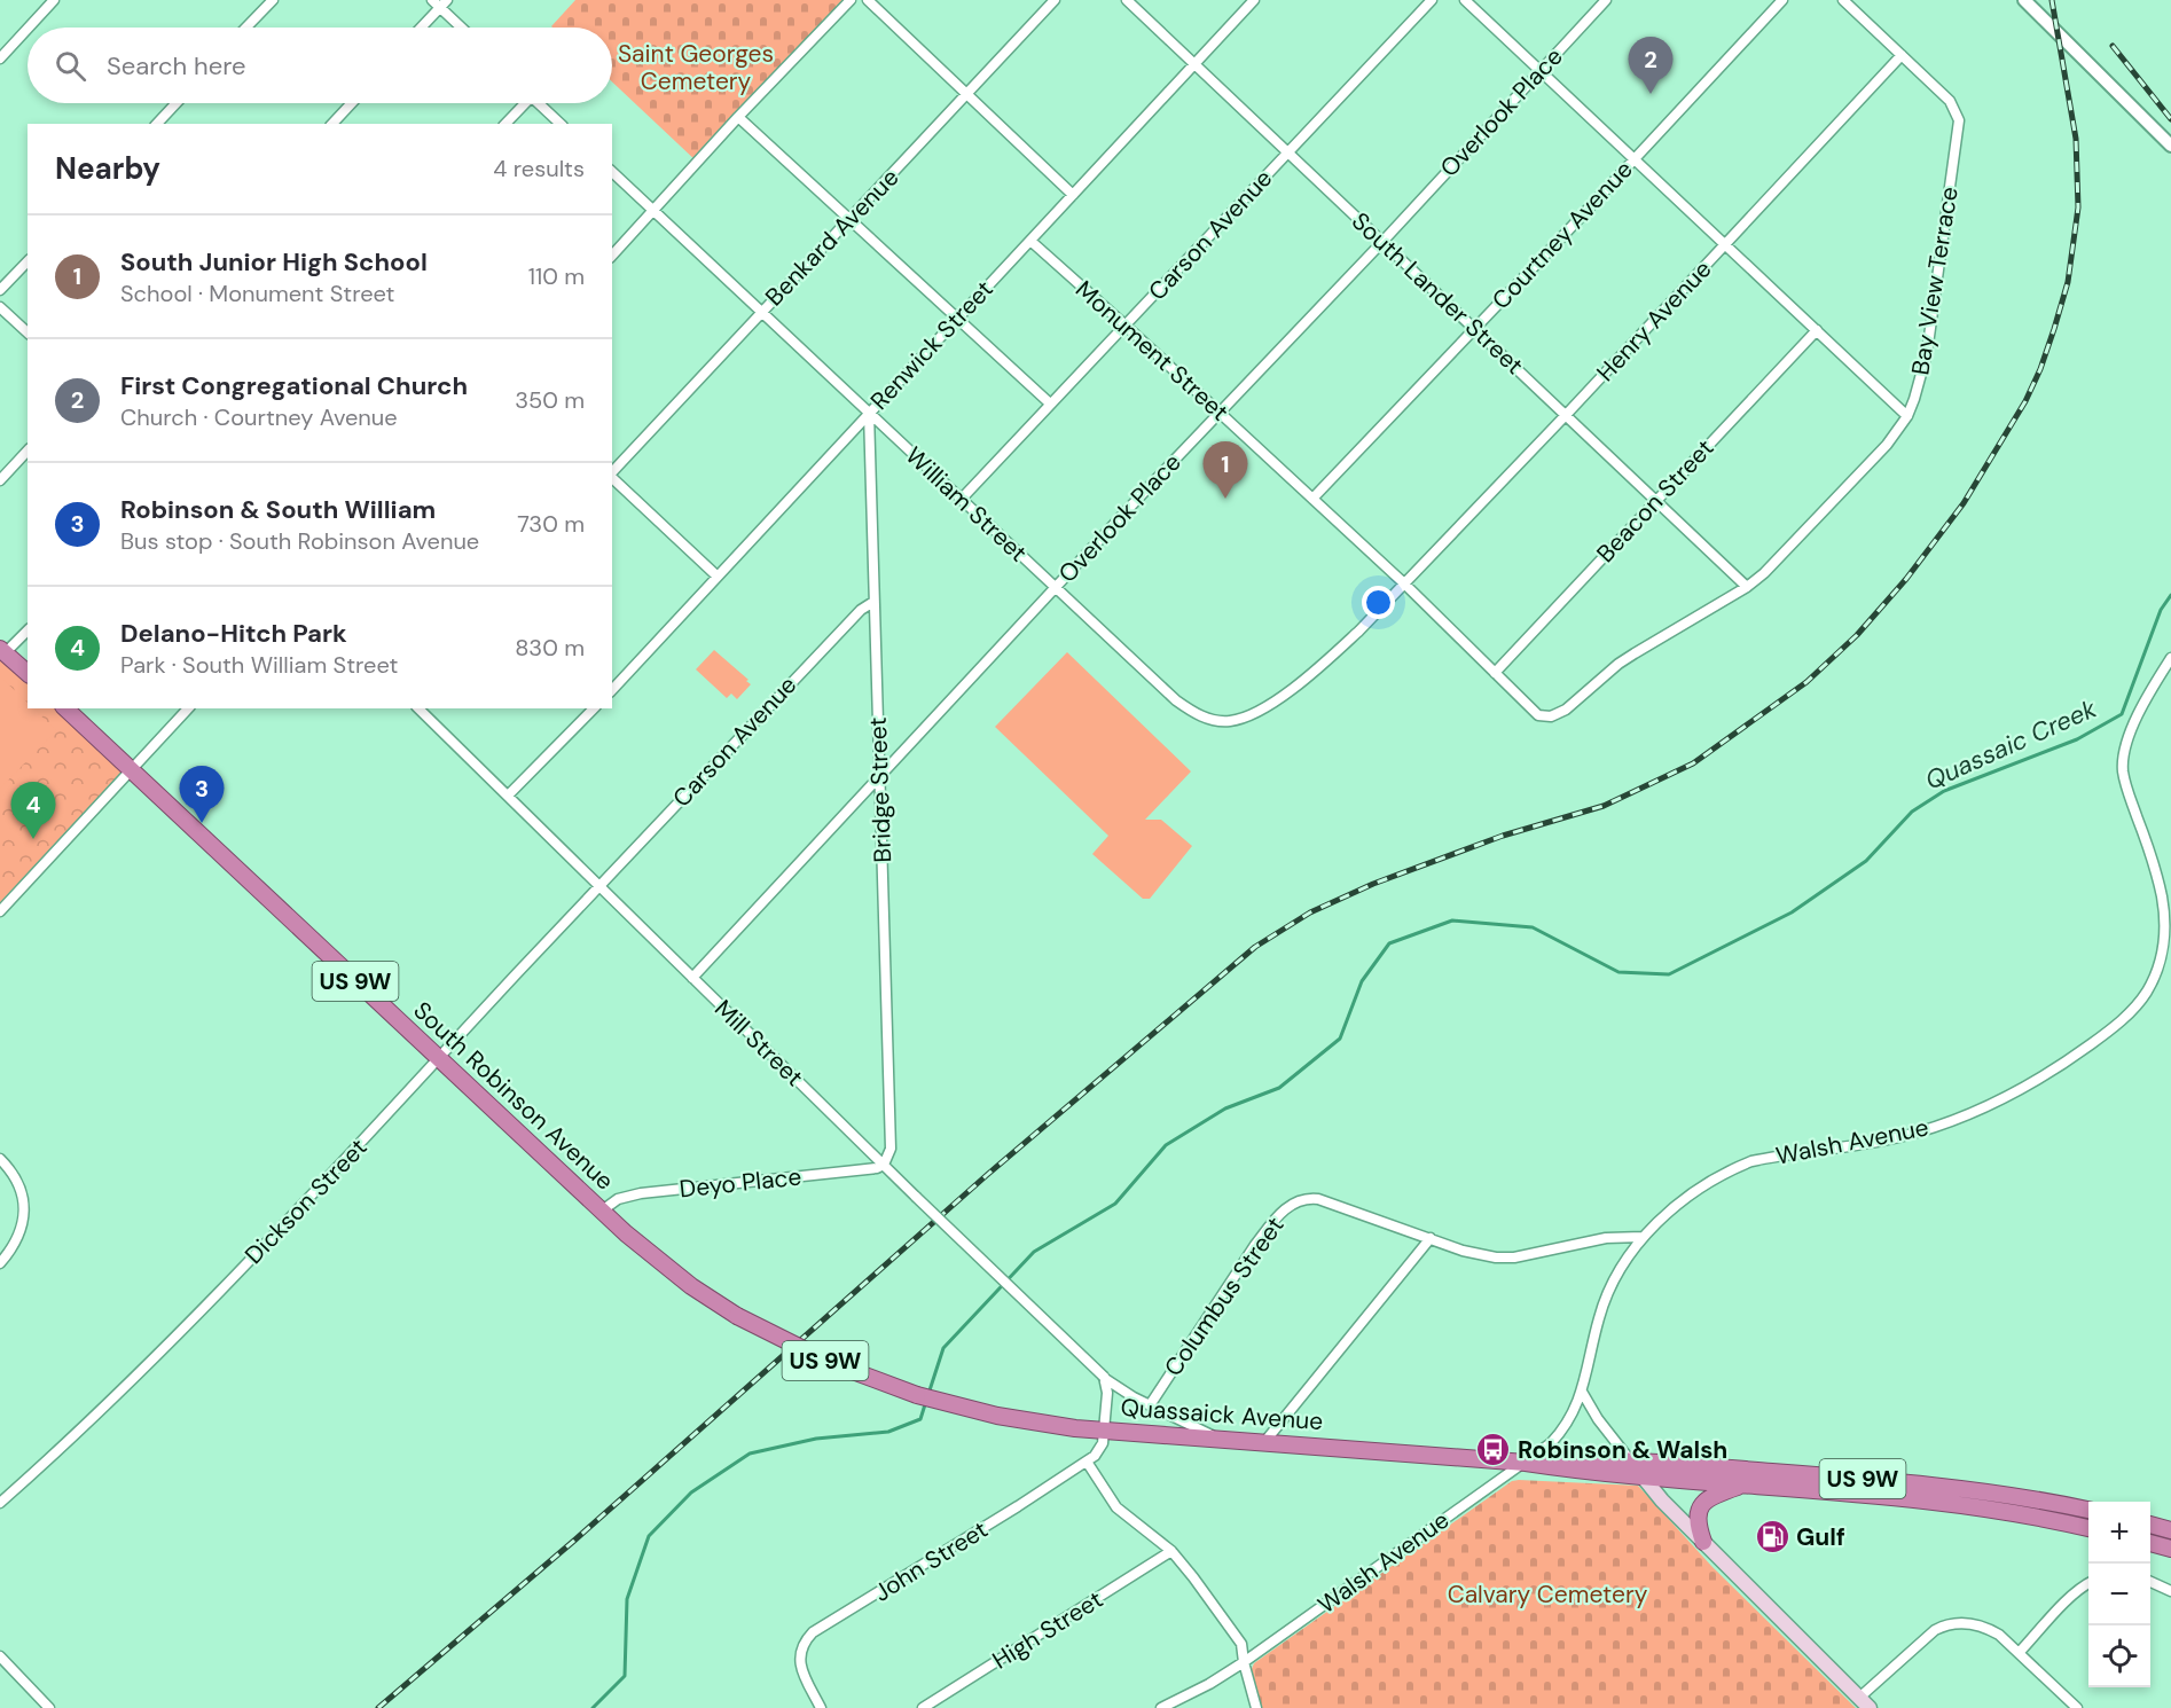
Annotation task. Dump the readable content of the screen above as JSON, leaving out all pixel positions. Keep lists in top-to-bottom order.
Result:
{
  "streets": {
    "highway": ["US 9W", "South Robinson Avenue", "Quassaick Avenue"],
    "street": [
      "Overlook Place",
      "Carson Avenue",
      "Courtney Avenue",
      "Benkard Avenue",
      "Bay View Terrace",
      "South Lander Street",
      "Henry Avenue",
      "Renwick Street",
      "Monument Street",
      "Beacon Street",
      "William Street",
      "Bridge Street",
      "Mill Street",
      "Walsh Avenue",
      "Deyo Place",
      "Dickson Street",
      "Columbus Street",
      "John Street",
      "High Street"
    ]
  },
  "crossings": [
    ["Overlook Place", "South Lander Street"],
    ["Overlook Place", "Monument Street"],
    ["Overlook Place", "William Street"],
    ["Overlook Place", "Bridge Street"],
    ["Overlook Place", "Mill Street"],
    ["Carson Avenue", "South Lander Street"],
    ["Carson Avenue", "Monument Street"],
    ["Carson Avenue", "William Street"],
    ["Carson Avenue", "Bridge Street"],
    ["Carson Avenue", "Mill Street"],
    ["Carson Avenue", "Dickson Street"],
    ["Courtney Avenue", "South Lander Street"],
    ["Courtney Avenue", "Monument Street"],
    ["Benkard Avenue", "William Street"],
    ["Bay View Terrace", "South Lander Street"],
    ["Bay View Terrace", "Henry Avenue"],
    ["Bay View Terrace", "Monument Street"],
    ["South Lander Street", "Henry Avenue"],
    ["South Lander Street", "Renwick Street"],
    ["South Lander Street", "Beacon Street"],
    ["Henry Avenue", "Monument Street"],
    ["Henry Avenue", "William Street"],
    ["Renwick Street", "Monument Street"],
    ["Renwick Street", "William Street"],
    ["Renwick Street", "Bridge Street"],
    ["Monument Street", "Beacon Street"],
    ["Monument Street", "William Street"],
    ["William Street", "Bridge Street"],
    ["Bridge Street", "Mill Street"],
    ["Bridge Street", "Deyo Place"],
    ["US 9W", "Quassaick Avenue"],
    ["Mill Street", "Deyo Place"],
    ["Mill Street", "Dickson Street"],
    ["Mill Street", "Columbus Street"],
    ["South Robinson Avenue", "Deyo Place"],
    ["South Robinson Avenue", "Dickson Street"],
    ["South Robinson Avenue", "Quassaick Avenue"],
    ["Walsh Avenue", "Quassaick Avenue"],
    ["Columbus Street", "Quassaick Avenue"],
    ["Quassaick Avenue", "John Street"]
  ],
  "water": ["Quassaic Creek"],
  "parks": ["Saint Georges Cemetery", "Calvary Cemetery"],
  "places": {
    "bus stop": ["Robinson & Walsh"],
    "fuel station": ["Gulf"]
  },
  "page": {
    "search": "Search here",
    "pins": [
      "2",
      "1",
      "3",
      "4"
    ],
    "heading": ["Nearby", "4 results"],
    "list": [
      {
        "mark": "1",
        "name": "South Junior High School",
        "note": "School · Monument Street",
        "value": "110 m"
      },
      {
        "mark": "2",
        "name": "First Congregational Church",
        "note": "Church · Courtney Avenue",
        "value": "350 m"
      },
      {
        "mark": "3",
        "name": "Robinson & South William",
        "note": "Bus stop · South Robinson Avenue",
        "value": "730 m"
      },
      {
        "mark": "4",
        "name": "Delano-Hitch Park",
        "note": "Park · South William Street",
        "value": "830 m"
      }
    ],
    "map_buttons": ["+", "−"]
  }
}
